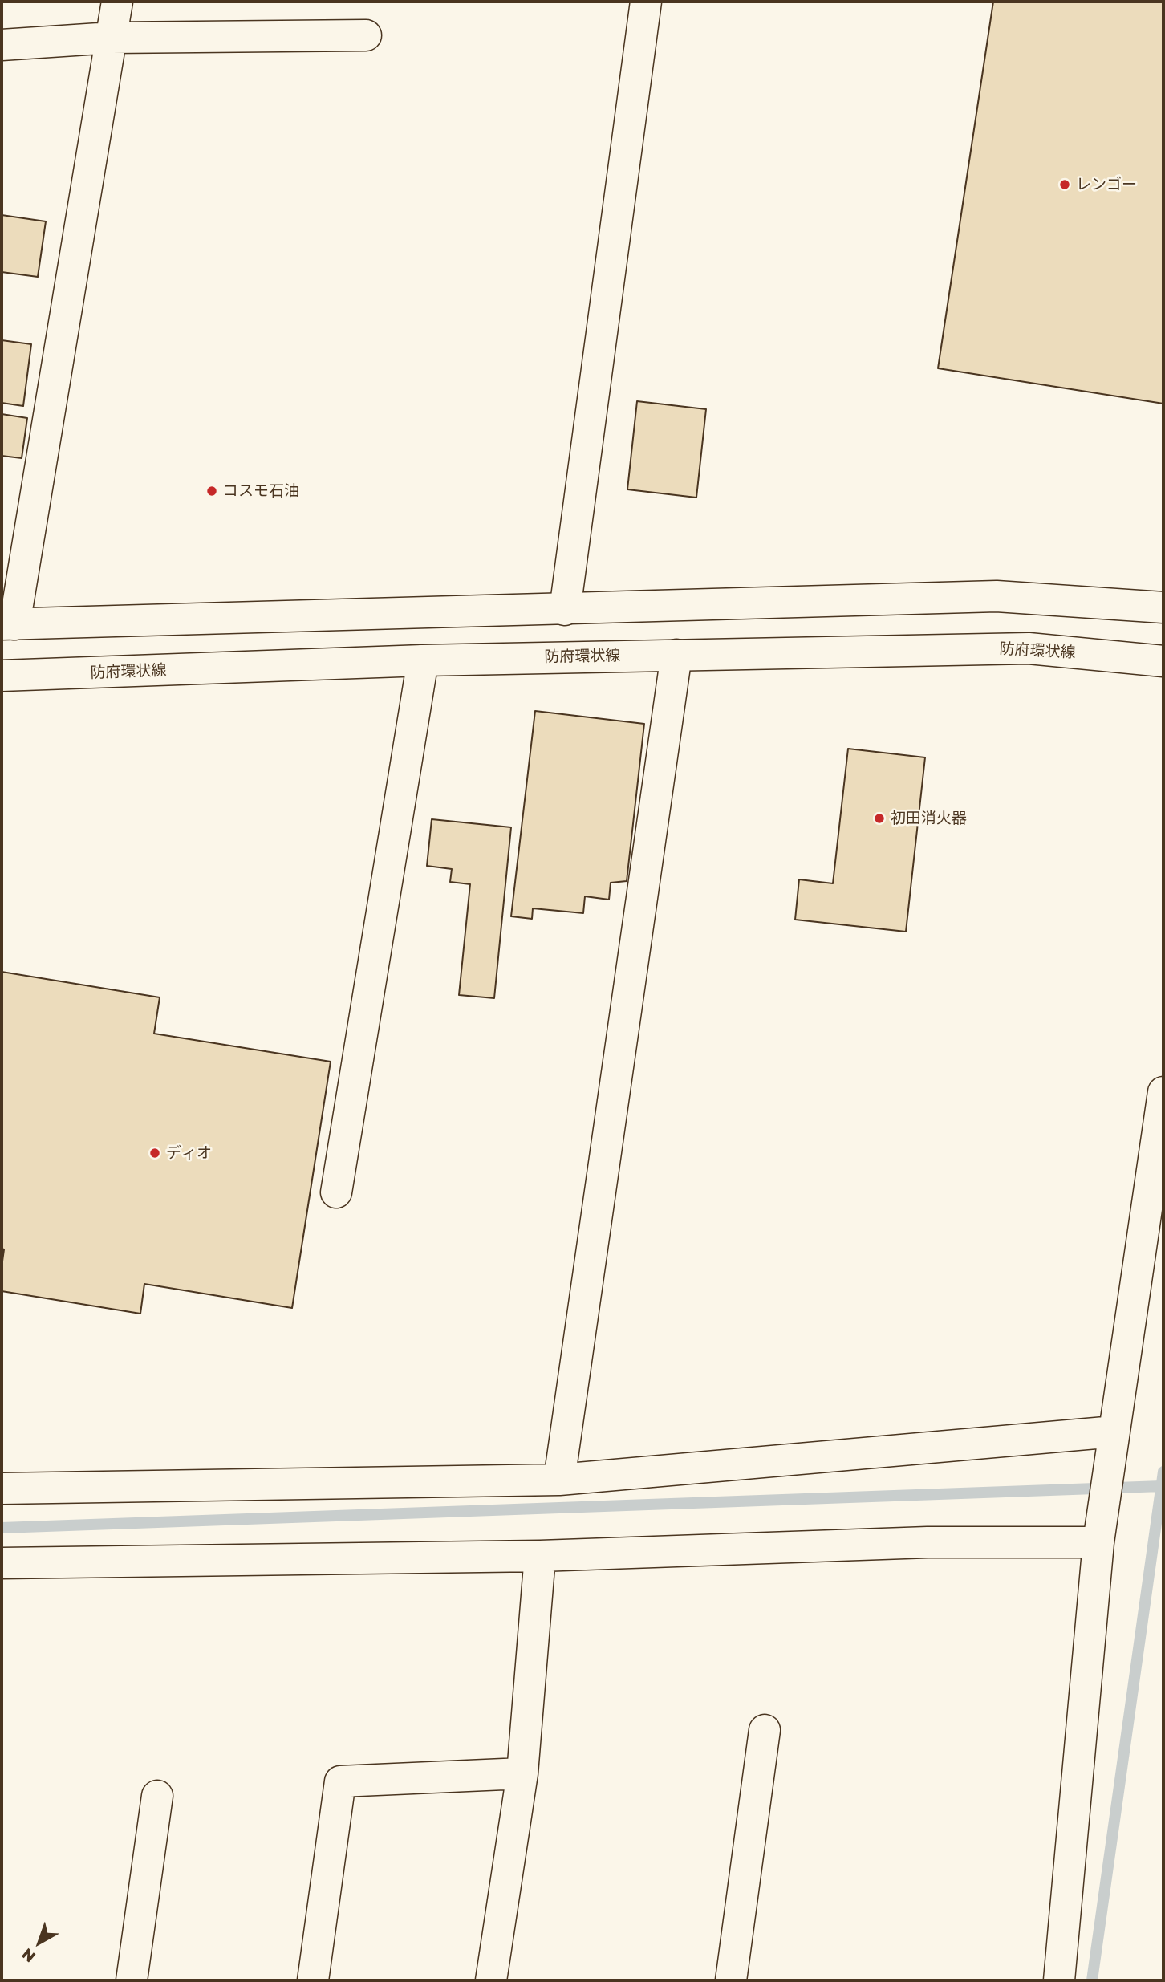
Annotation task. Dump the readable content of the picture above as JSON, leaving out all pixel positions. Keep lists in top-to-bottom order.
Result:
{
  "streets": {
    "street": ["防府環状線"]
  },
  "places": [
    "レンゴー",
    "コスモ石油",
    "初田消火器",
    "ディオ"
  ],
  "north": "bottom left"
}
